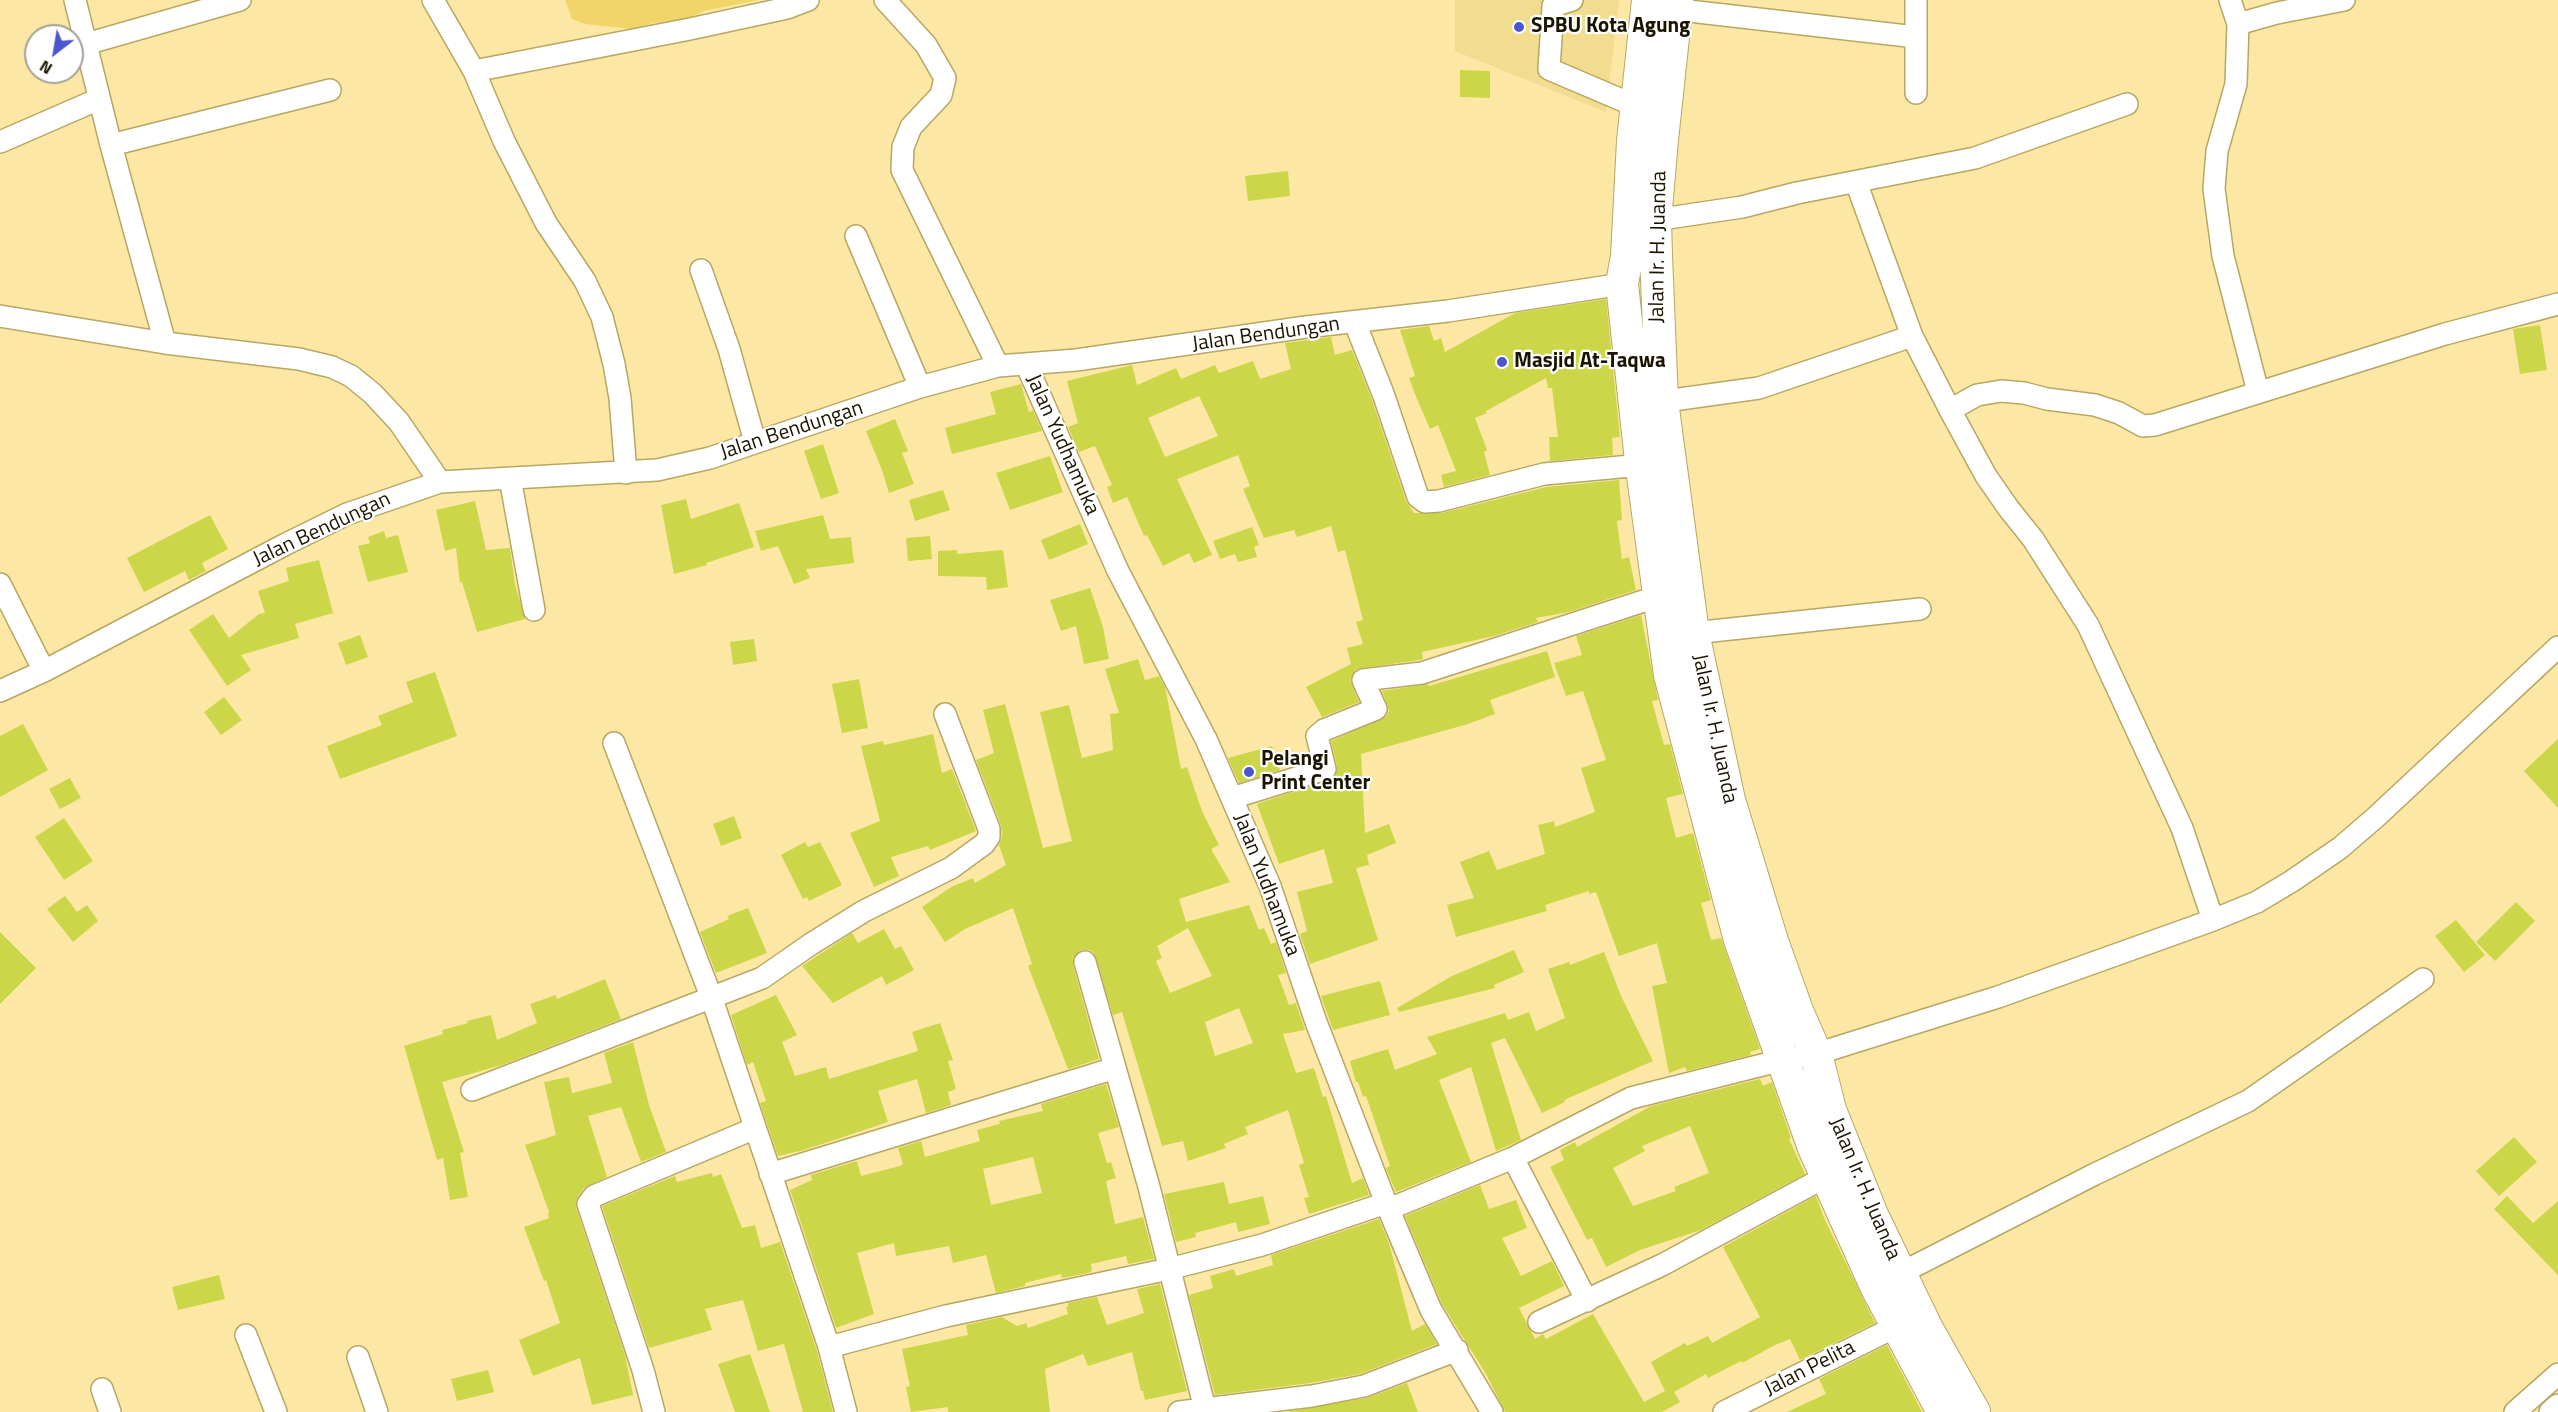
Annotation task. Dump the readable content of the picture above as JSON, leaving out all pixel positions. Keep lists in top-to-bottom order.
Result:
{
  "streets": {
    "highway": ["Jalan Ir. H. Juanda"],
    "street": ["Jalan Bendungan", "Jalan Yudhamuka", "Jalan Pelita"]
  },
  "crossings": [
    ["Jalan Ir. H. Juanda", "Jalan Bendungan"],
    ["Jalan Ir. H. Juanda", "Jalan Pelita"],
    ["Jalan Bendungan", "Jalan Yudhamuka"]
  ],
  "places": ["SPBU Kota Agung", "Masjid At-Taqwa", "Pelangi Print Center"],
  "north": "bottom left"
}
